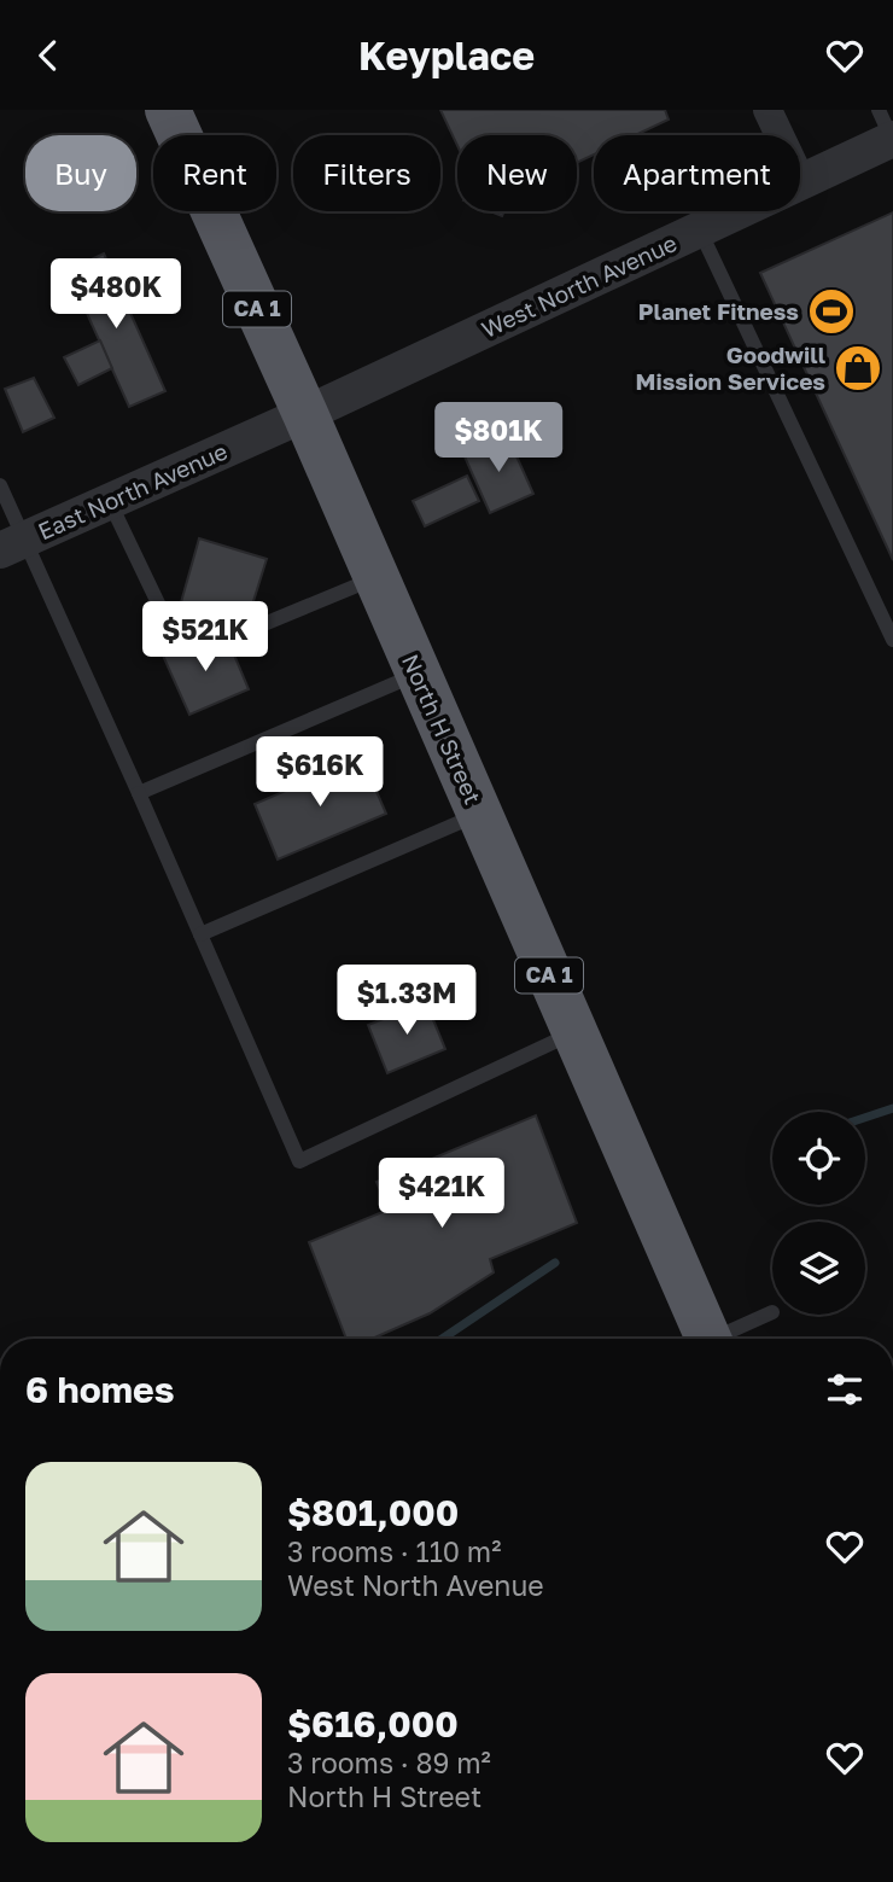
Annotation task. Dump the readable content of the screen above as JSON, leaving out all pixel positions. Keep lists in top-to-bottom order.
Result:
{
  "streets": {
    "highway": ["CA 1", "North H Street"],
    "street": ["West North Avenue", "East North Avenue"]
  },
  "crossings": [
    ["West North Avenue", "East North Avenue"],
    ["West North Avenue", "North H Street"],
    ["East North Avenue", "North H Street"]
  ],
  "places": {
    "sports": ["Planet Fitness"],
    "shop": ["Goodwill Mission Services"]
  },
  "page": {
    "header": "Keyplace",
    "chip": [
      "Buy",
      "Rent",
      "Filters",
      "New",
      "Apartment"
    ],
    "price": [
      "$480K",
      "$801K",
      "$521K",
      "$616K",
      "$1.33M",
      "$421K"
    ],
    "heading": "6 homes",
    "list": [
      {
        "name": "$801,000",
        "note": "3 rooms · 110 m² · West North Avenue"
      },
      {
        "name": "$616,000",
        "note": "3 rooms · 89 m² · North H Street"
      }
    ]
  }
}
